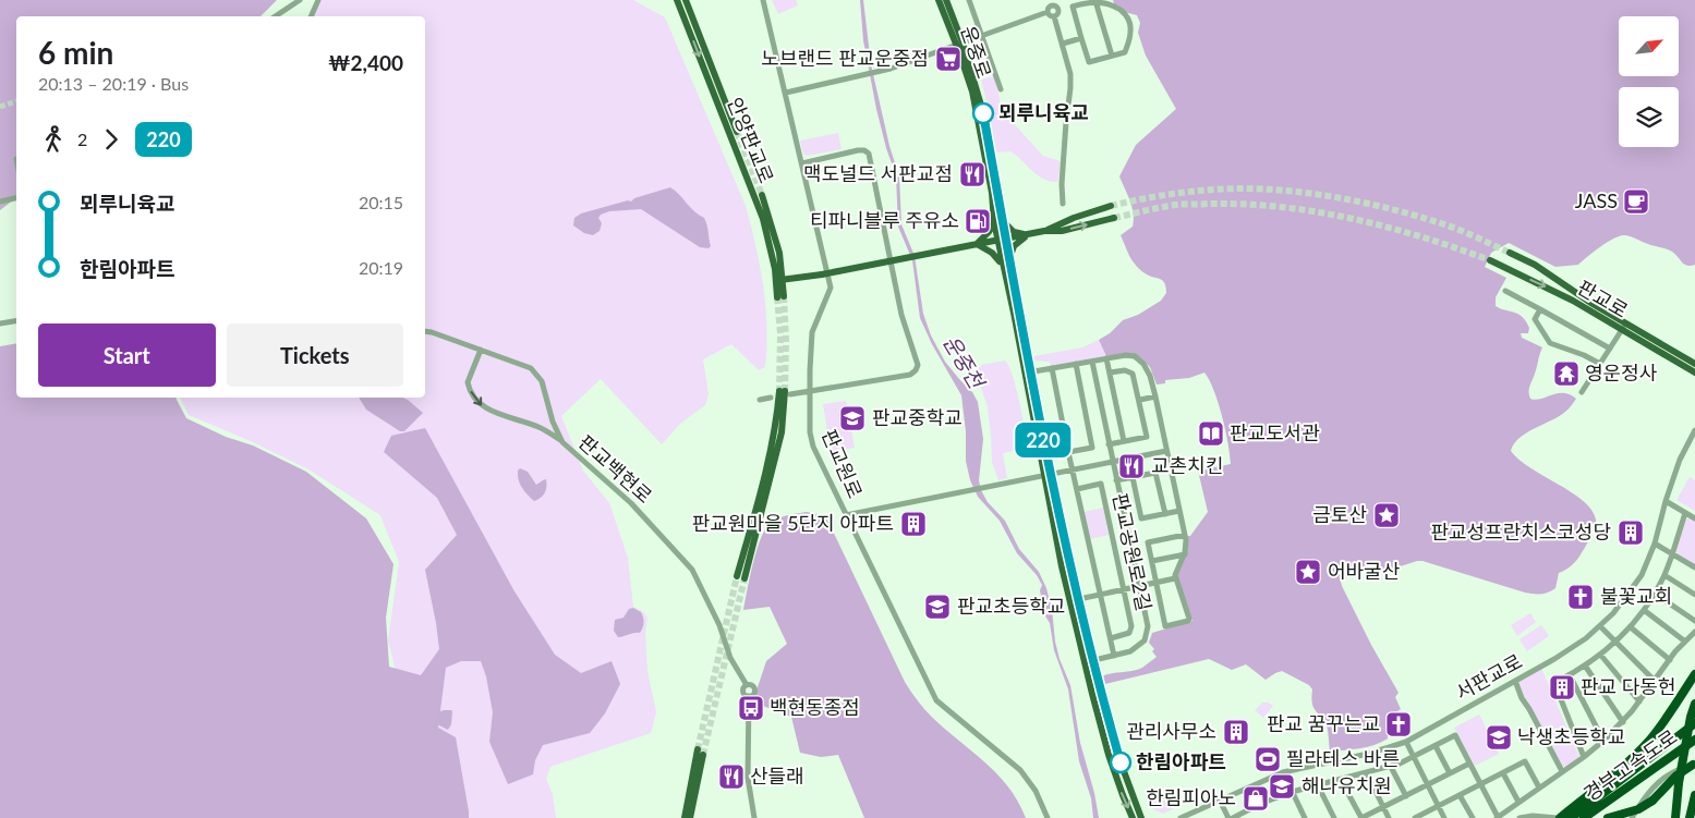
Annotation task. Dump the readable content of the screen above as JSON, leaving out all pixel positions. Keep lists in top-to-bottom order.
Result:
{
  "streets": {
    "highway": ["경부고속도로"],
    "main road": ["운중로", "안양판교로", "판교로"],
    "street": [
      "판교원로",
      "판교백현로",
      "판교공원로2길",
      "서판교로"
    ]
  },
  "water": ["운중천"],
  "places": {
    "supermarket": ["노브랜드 판교운중점"],
    "other": ["뫼루니육교", "한림아파트"],
    "restaurant": ["맥도널드 서판교점", "교촌치킨", "산들래"],
    "cafe": ["JASS"],
    "fuel station": ["티파니블루 주유소"],
    "temple": ["영운정사"],
    "school or university": [
      "판교중학교",
      "판교초등학교",
      "낙생초등학교",
      "해나유치원"
    ],
    "library": ["판교도서관"],
    "place": ["금토산", "어바굴산"],
    "building": [
      "판교원마을 5단지 아파트",
      "판교성프란치스코성당",
      "판교 다동헌",
      "관리사무소"
    ],
    "church": ["불꽃교회", "판교 꿈꾸는교"],
    "bus stop": ["백현동종점"],
    "sports": ["필라테스 바른"],
    "shop": ["한림피아노"]
  },
  "lines": ["bus line 220"],
  "north": "top right",
  "page": {
    "on_map": "220",
    "heading": ["6 min", "20:13 – 20:19 · Bus", "₩2,400"],
    "legs": ["2", "220"],
    "list": [
      {
        "name": "뫼루니육교",
        "value": "20:15"
      },
      {
        "name": "한림아파트",
        "value": "20:19"
      }
    ],
    "buttons": ["Start", "Tickets"]
  }
}
